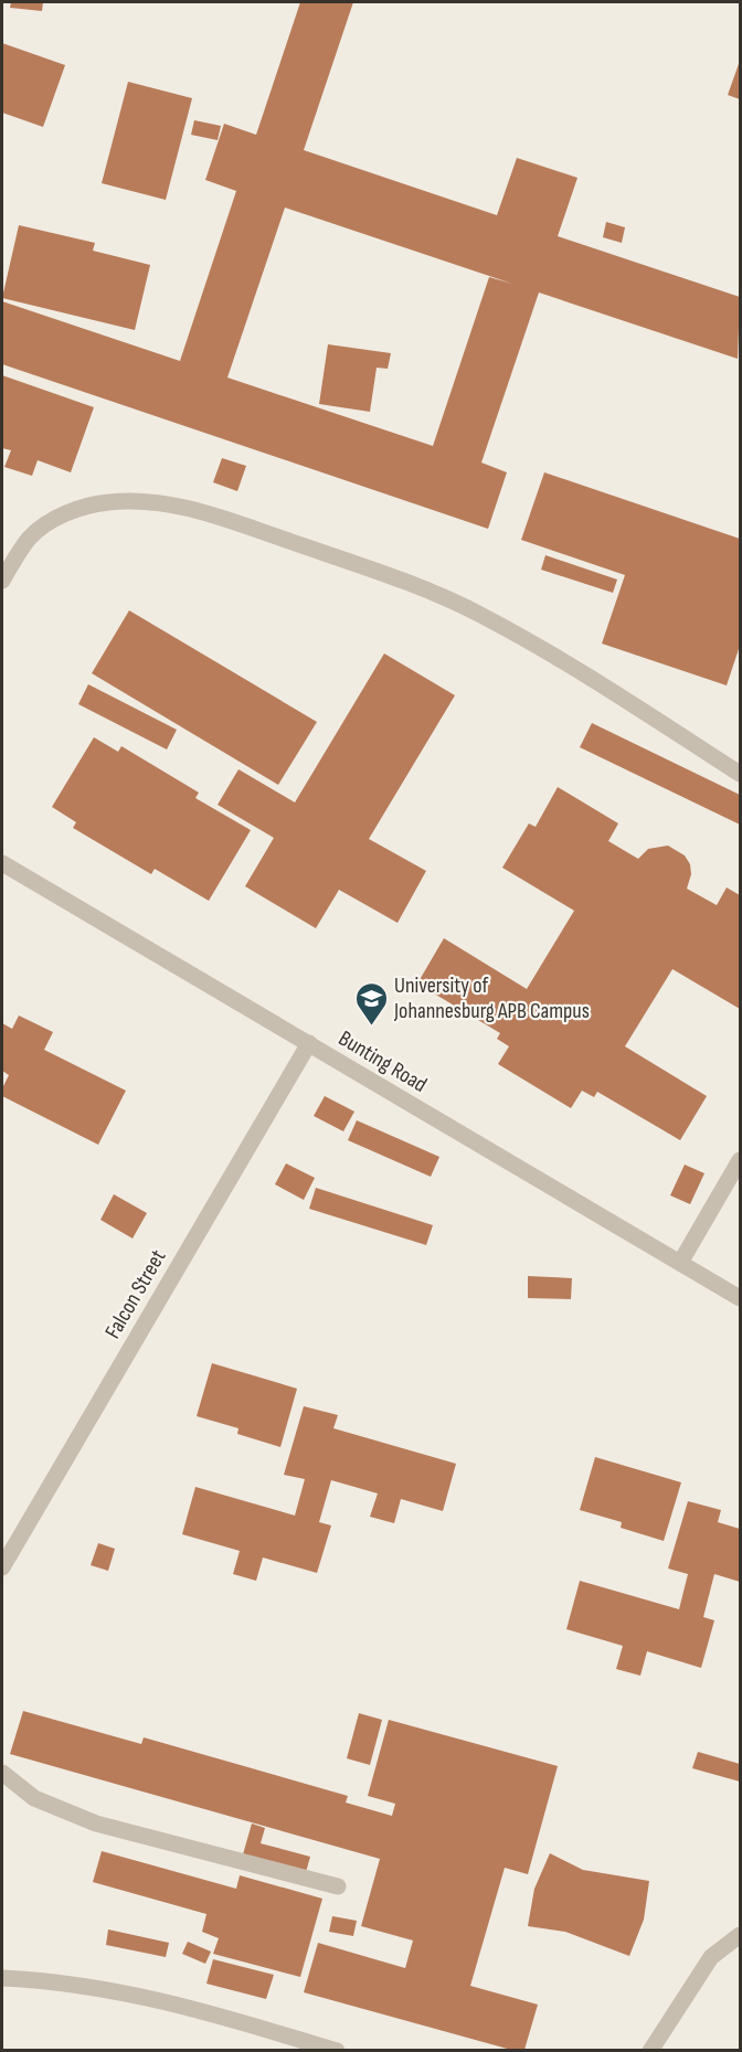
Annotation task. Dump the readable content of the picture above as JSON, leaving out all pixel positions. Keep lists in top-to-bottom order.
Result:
{
  "streets": {
    "street": ["Bunting Road", "Falcon Street"]
  },
  "crossings": [
    ["Bunting Road", "Falcon Street"]
  ],
  "places": {
    "school or university": ["University of Johannesburg APB Campus"]
  }
}
